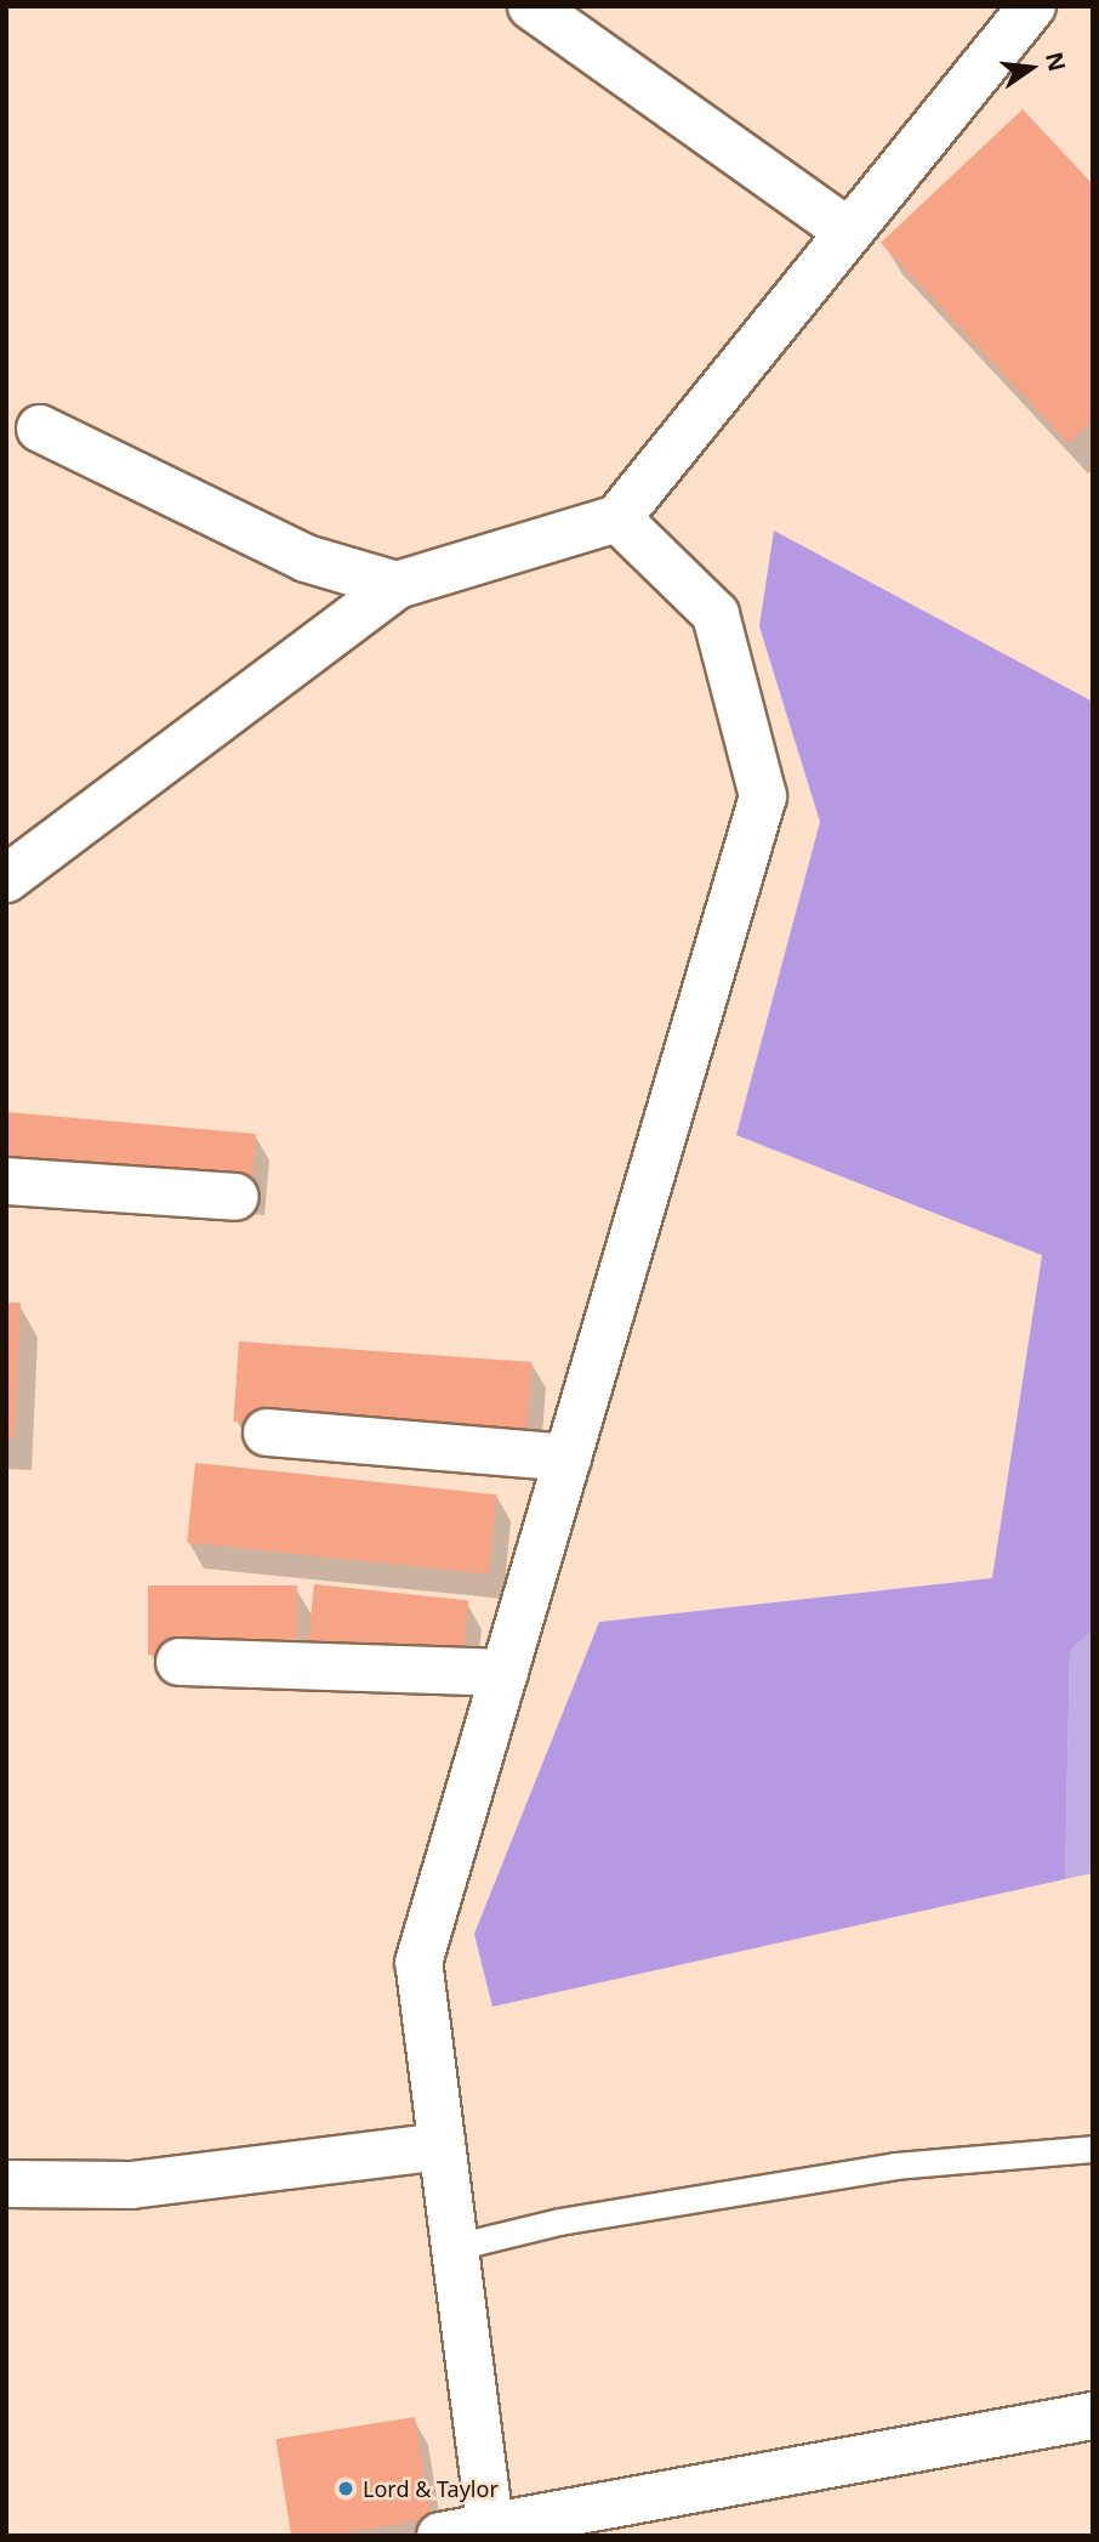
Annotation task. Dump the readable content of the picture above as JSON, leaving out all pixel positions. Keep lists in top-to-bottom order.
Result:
{
  "places": ["Lord & Taylor"],
  "north": "right"
}
